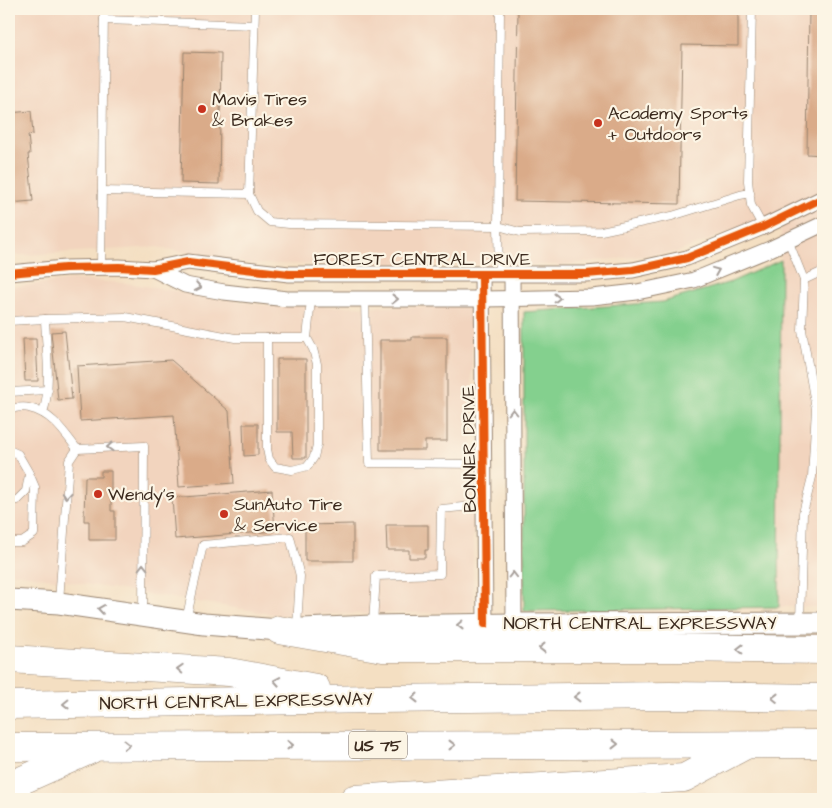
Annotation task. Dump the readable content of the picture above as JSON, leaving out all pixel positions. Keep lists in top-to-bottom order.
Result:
{
  "streets": {
    "highway": ["NORTH CENTRAL EXPRESSWAY", "US 75"],
    "street": ["FOREST CENTRAL DRIVE", "BONNER DRIVE"]
  },
  "crossings": [
    ["FOREST CENTRAL DRIVE", "BONNER DRIVE"],
    ["BONNER DRIVE", "NORTH CENTRAL EXPRESSWAY"]
  ],
  "places": [
    "Mavis Tires & Brakes",
    "Academy Sports + Outdoors",
    "Wendy's",
    "SunAuto Tire & Service"
  ]
}
